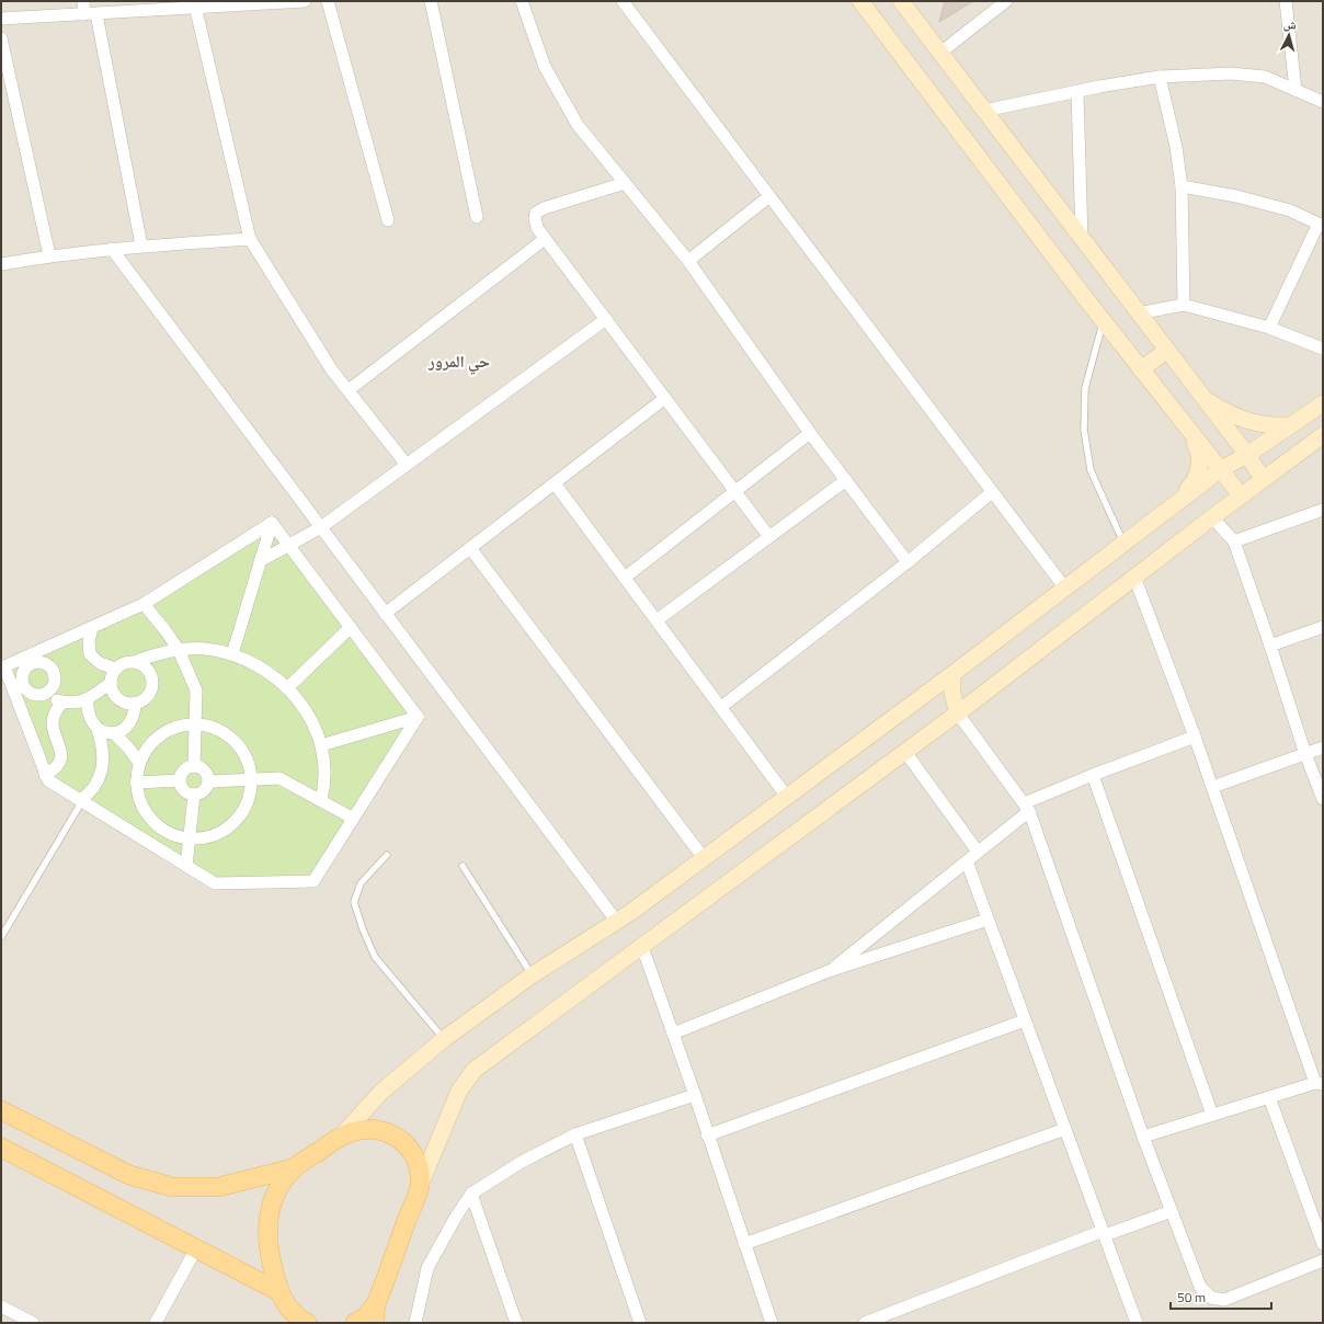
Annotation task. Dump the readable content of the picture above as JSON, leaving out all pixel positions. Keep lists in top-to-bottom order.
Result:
{
  "districts": ["حي المرور"],
  "scale_bar": "50 m",
  "north": "top"
}
